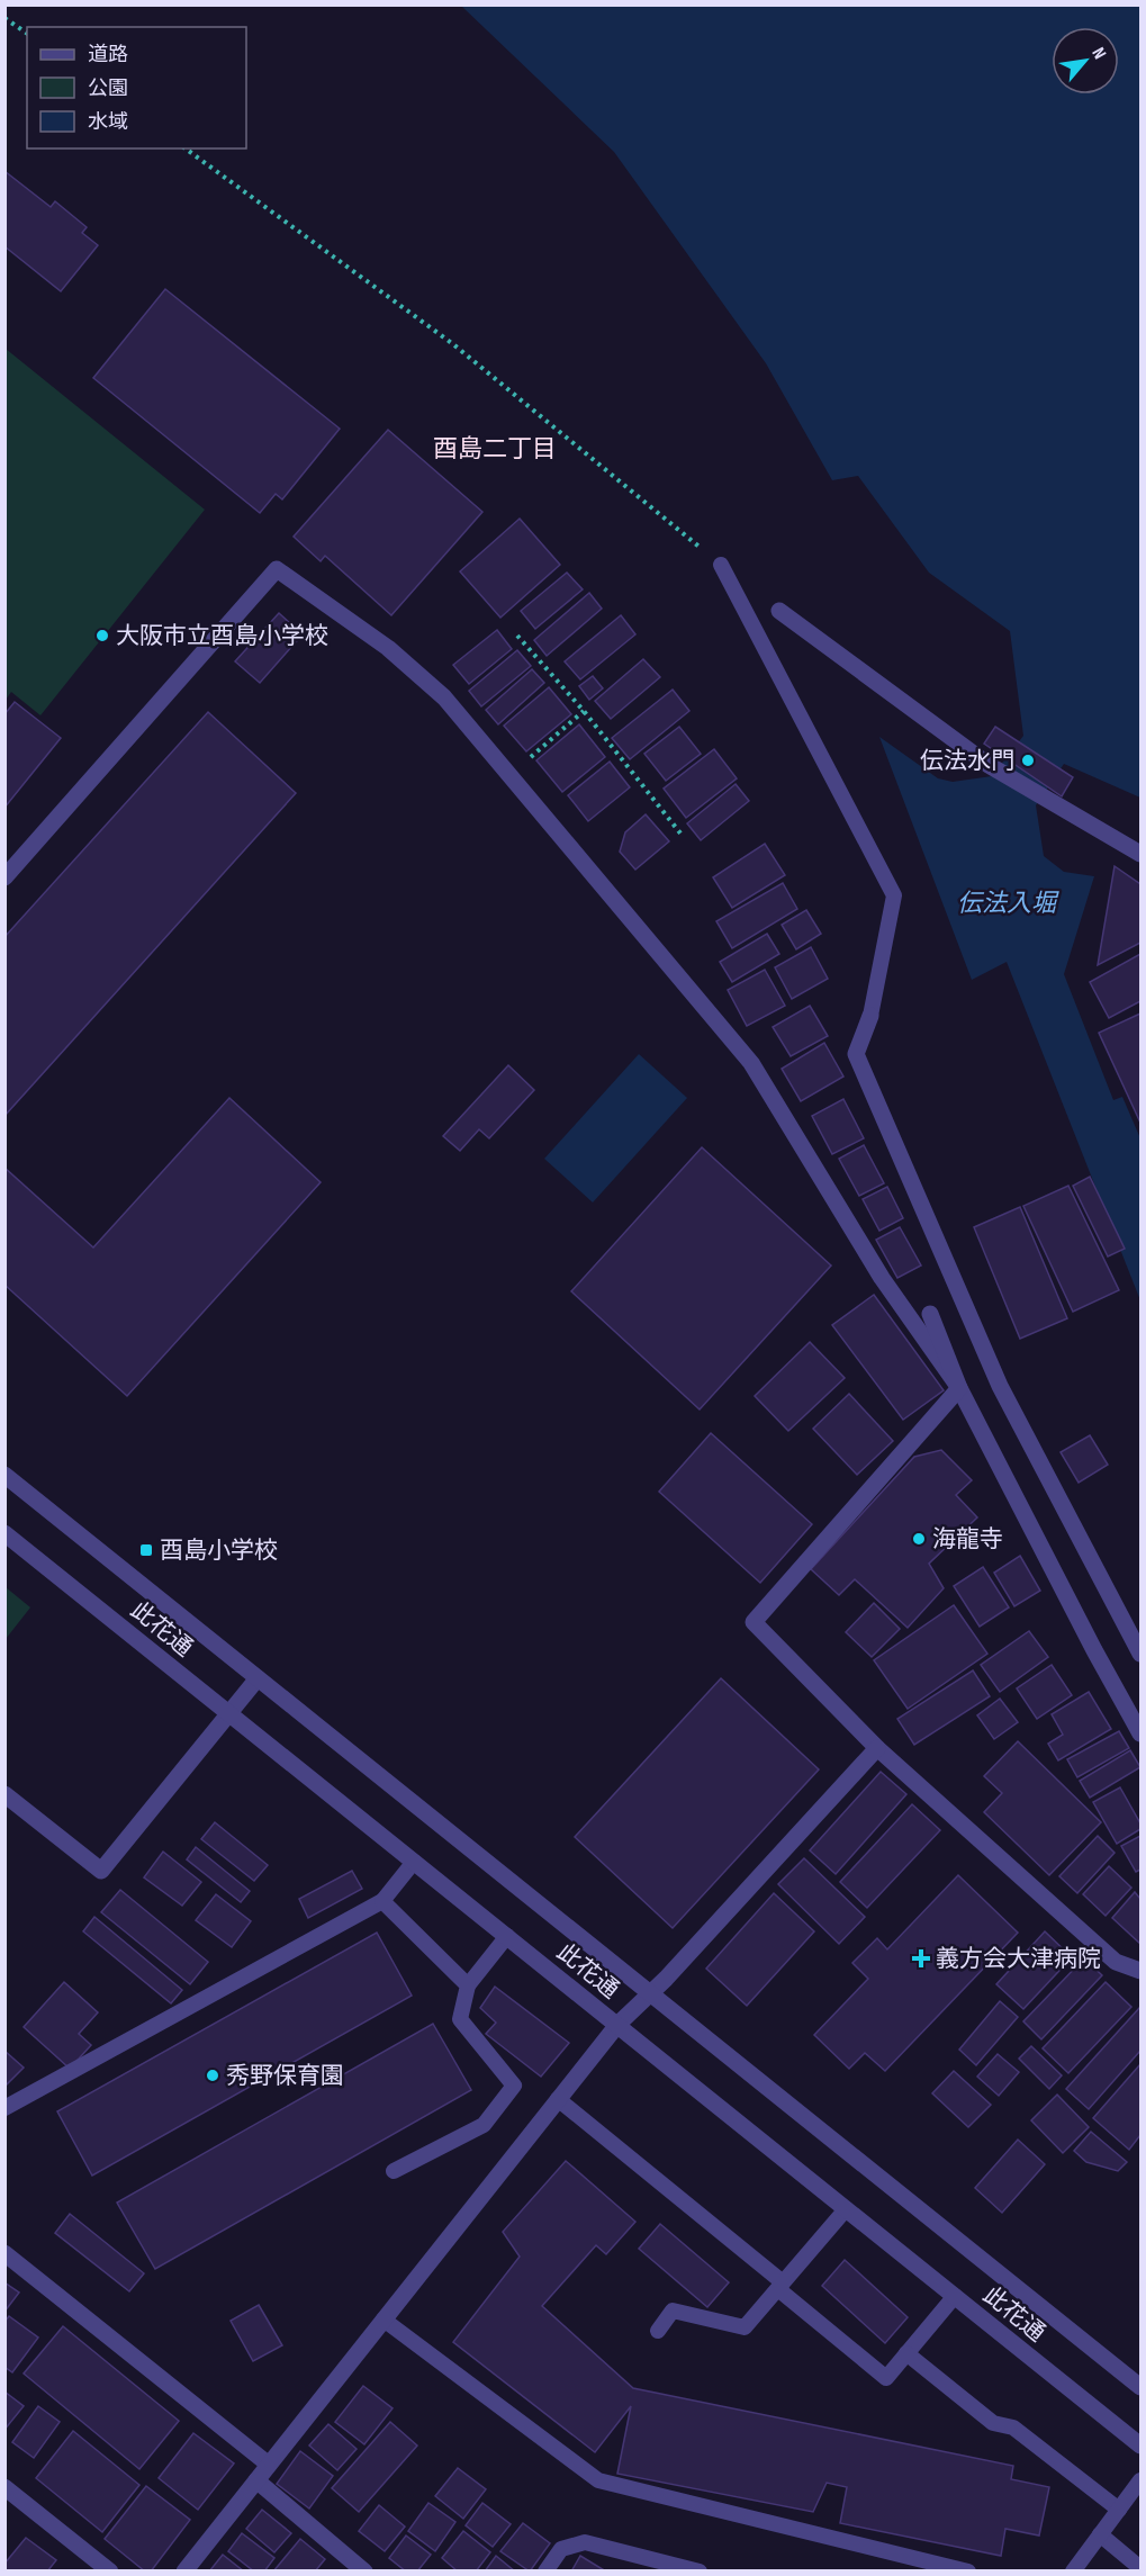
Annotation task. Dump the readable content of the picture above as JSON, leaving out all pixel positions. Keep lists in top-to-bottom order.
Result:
{
  "streets": {
    "street": ["此花通"]
  },
  "districts": ["酉島二丁目"],
  "water": ["伝法入堀"],
  "places": {
    "other": [
      "大阪市立酉島小学校",
      "伝法水門",
      "海龍寺",
      "秀野保育園"
    ],
    "transit": ["酉島小学校"],
    "health": ["義方会大津病院"]
  },
  "legend": ["道路", "公園", "水域"],
  "north": "top right"
}
